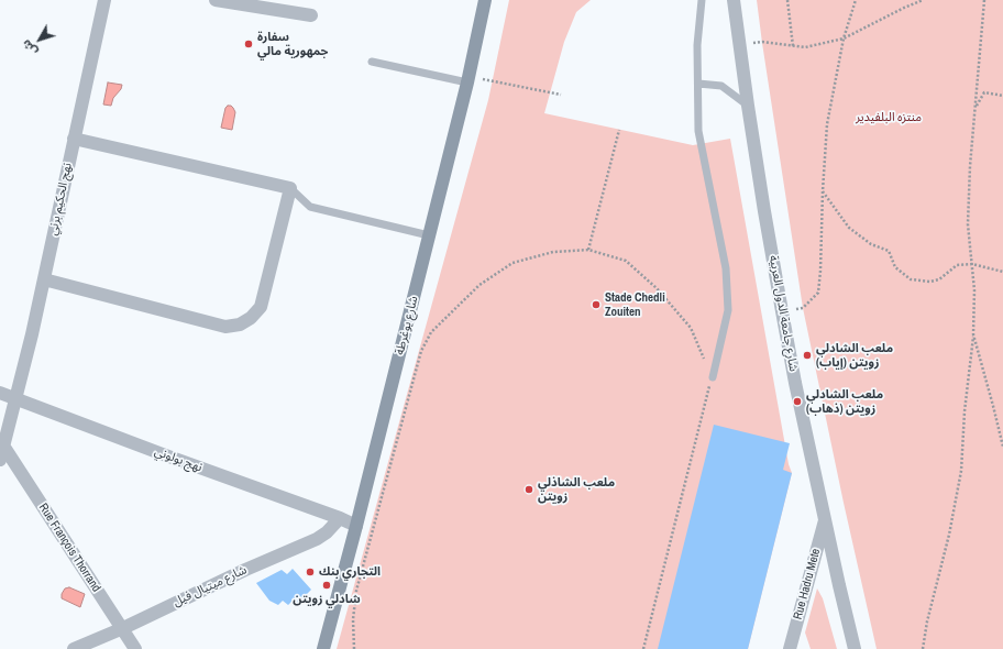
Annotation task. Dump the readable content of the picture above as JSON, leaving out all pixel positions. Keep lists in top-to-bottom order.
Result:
{
  "streets": {
    "main road": ["شارع يوغرطة"],
    "street": [
      "نهج الحكيم برني",
      "شارع جامعة الدول العربية",
      "نهج بولوني",
      "Rue François Thorrand",
      "Rue Hadru Mete",
      "شارع ميتيال فيل"
    ]
  },
  "crossings": [
    ["نهج الحكيم برني", "نهج بولوني"],
    ["نهج الحكيم برني", "Rue François Thorrand"],
    ["شارع جامعة الدول العربية", "Rue Hadru Mete"],
    ["شارع يوغرطة", "نهج بولوني"],
    ["نهج بولوني", "شارع ميتيال فيل"],
    ["Rue François Thorrand", "شارع ميتيال فيل"]
  ],
  "parks": ["منتزه البلفيدير"],
  "places": [
    "سفارة جمهورية مالي",
    "Stade Chedli Zouiten",
    "ملعب الشادلي زويتن (إياب)",
    "ملعب الشادلي زويتن (ذهاب)",
    "ملعب الشاذلي زويتن",
    "التجاري بنك",
    "شادلي زويتن"
  ],
  "north": "bottom left"
}
